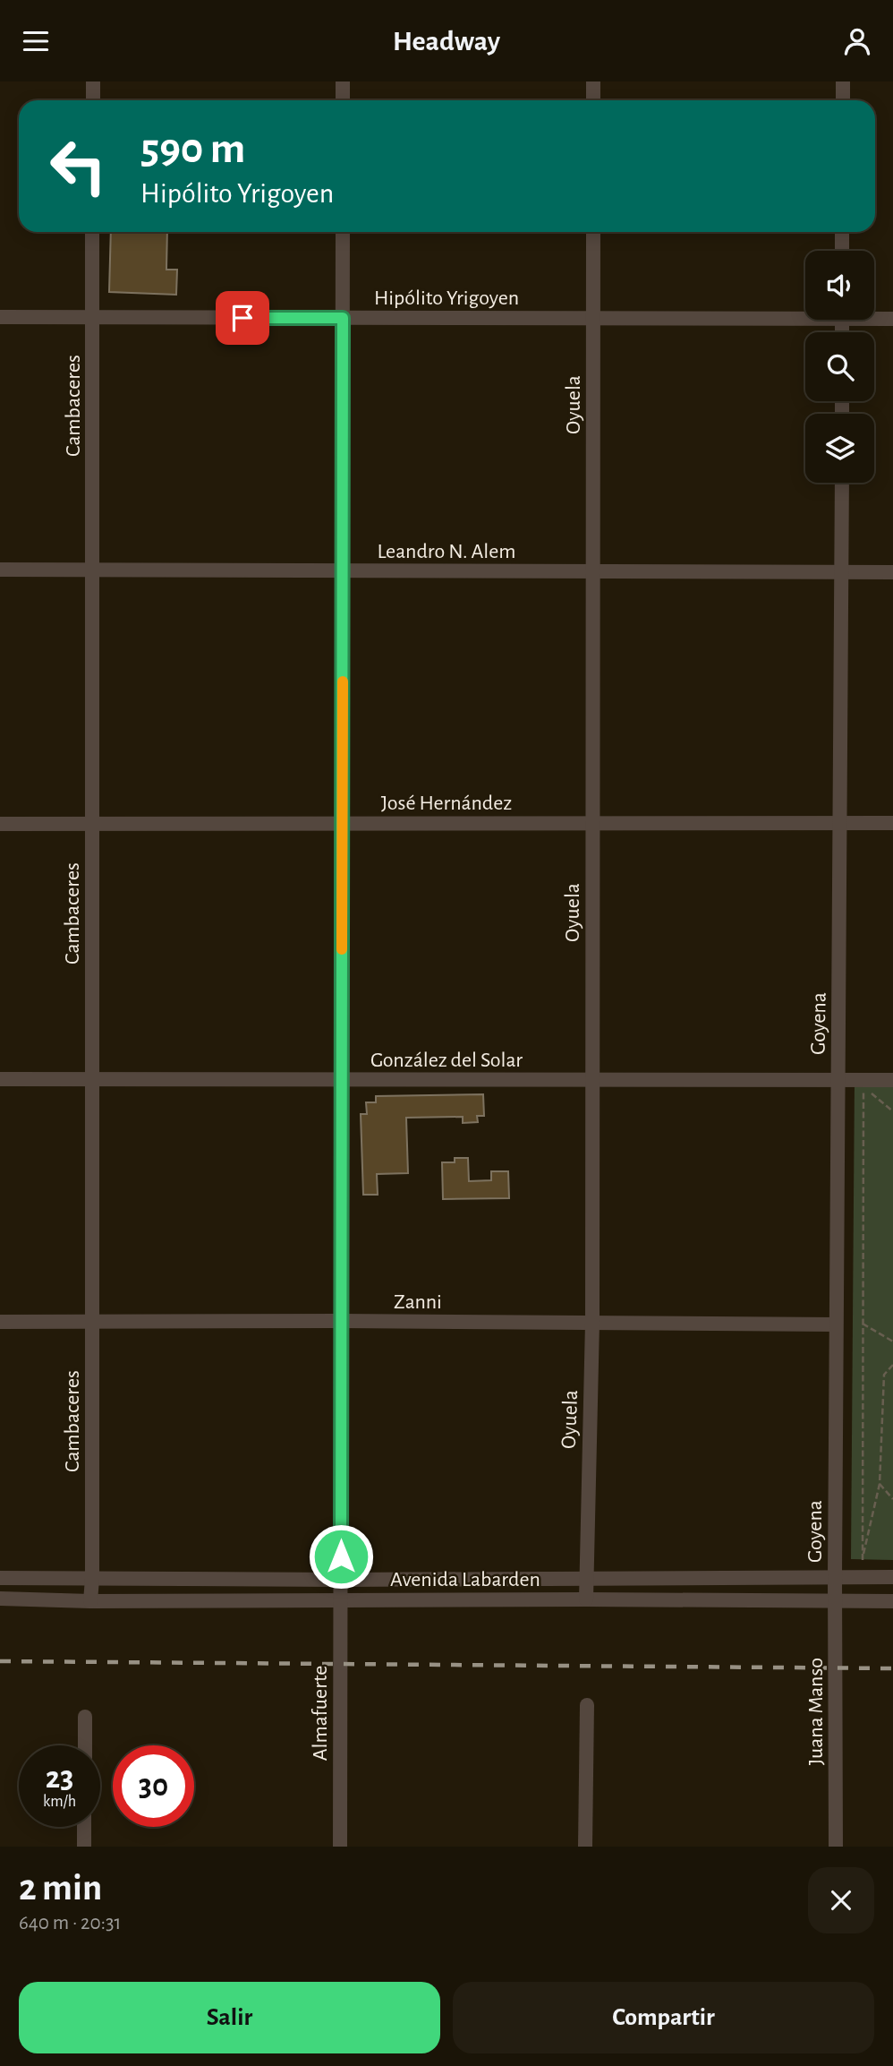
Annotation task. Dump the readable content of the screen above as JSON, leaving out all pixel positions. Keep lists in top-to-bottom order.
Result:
{
  "streets": {
    "street": [
      "Hipólito Yrigoyen",
      "Oyuela",
      "Cambaceres",
      "Leandro N. Alem",
      "José Hernández",
      "Goyena",
      "González del Solar",
      "Zanni",
      "Avenida Labarden",
      "Juana Manso",
      "Almafuerte"
    ]
  },
  "crossings": [
    ["Hipólito Yrigoyen", "Oyuela"],
    ["Hipólito Yrigoyen", "Cambaceres"],
    ["Hipólito Yrigoyen", "Almafuerte"],
    ["Oyuela", "Leandro N. Alem"],
    ["Oyuela", "José Hernández"],
    ["Oyuela", "González del Solar"],
    ["Oyuela", "Zanni"],
    ["Oyuela", "Avenida Labarden"],
    ["Cambaceres", "Leandro N. Alem"],
    ["Cambaceres", "José Hernández"],
    ["Cambaceres", "González del Solar"],
    ["Cambaceres", "Zanni"],
    ["Cambaceres", "Avenida Labarden"],
    ["Leandro N. Alem", "Goyena"],
    ["Leandro N. Alem", "Almafuerte"],
    ["José Hernández", "Goyena"],
    ["José Hernández", "Almafuerte"],
    ["Goyena", "González del Solar"],
    ["Goyena", "Zanni"],
    ["Goyena", "Avenida Labarden"],
    ["Goyena", "Juana Manso"],
    ["González del Solar", "Almafuerte"],
    ["Zanni", "Almafuerte"],
    ["Avenida Labarden", "Juana Manso"],
    ["Avenida Labarden", "Almafuerte"]
  ],
  "page": {
    "header": "Headway",
    "turn": ["590 m", "Hipólito Yrigoyen"],
    "speed": "23 km/h",
    "limit": "30",
    "heading": ["2 min", "640 m · 20:31"],
    "buttons": ["Salir", "Compartir"]
  }
}
